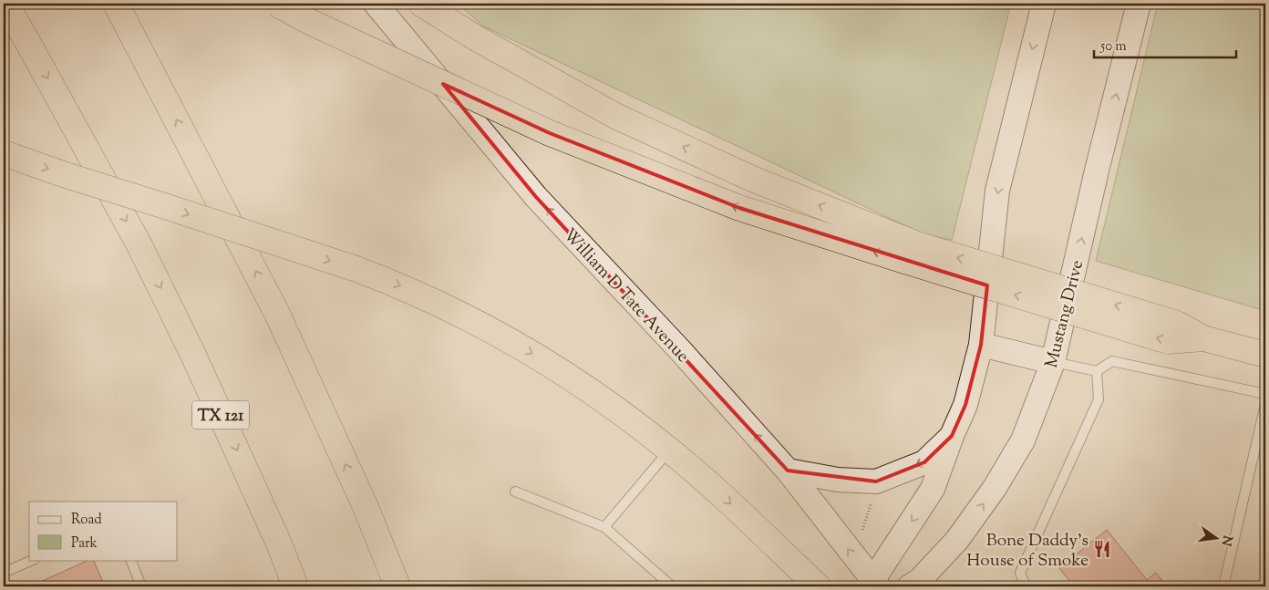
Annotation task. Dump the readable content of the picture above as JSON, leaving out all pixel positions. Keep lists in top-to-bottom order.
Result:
{
  "streets": {
    "highway": ["TX 121"],
    "main road": ["William D Tate Avenue", "Mustang Drive"]
  },
  "one_way": ["William D Tate Avenue"],
  "places": {
    "restaurant": ["Bone Daddy's House of Smoke"]
  },
  "legend": ["Road", "Park"],
  "scale_bar": "50 m",
  "north": "right"
}
